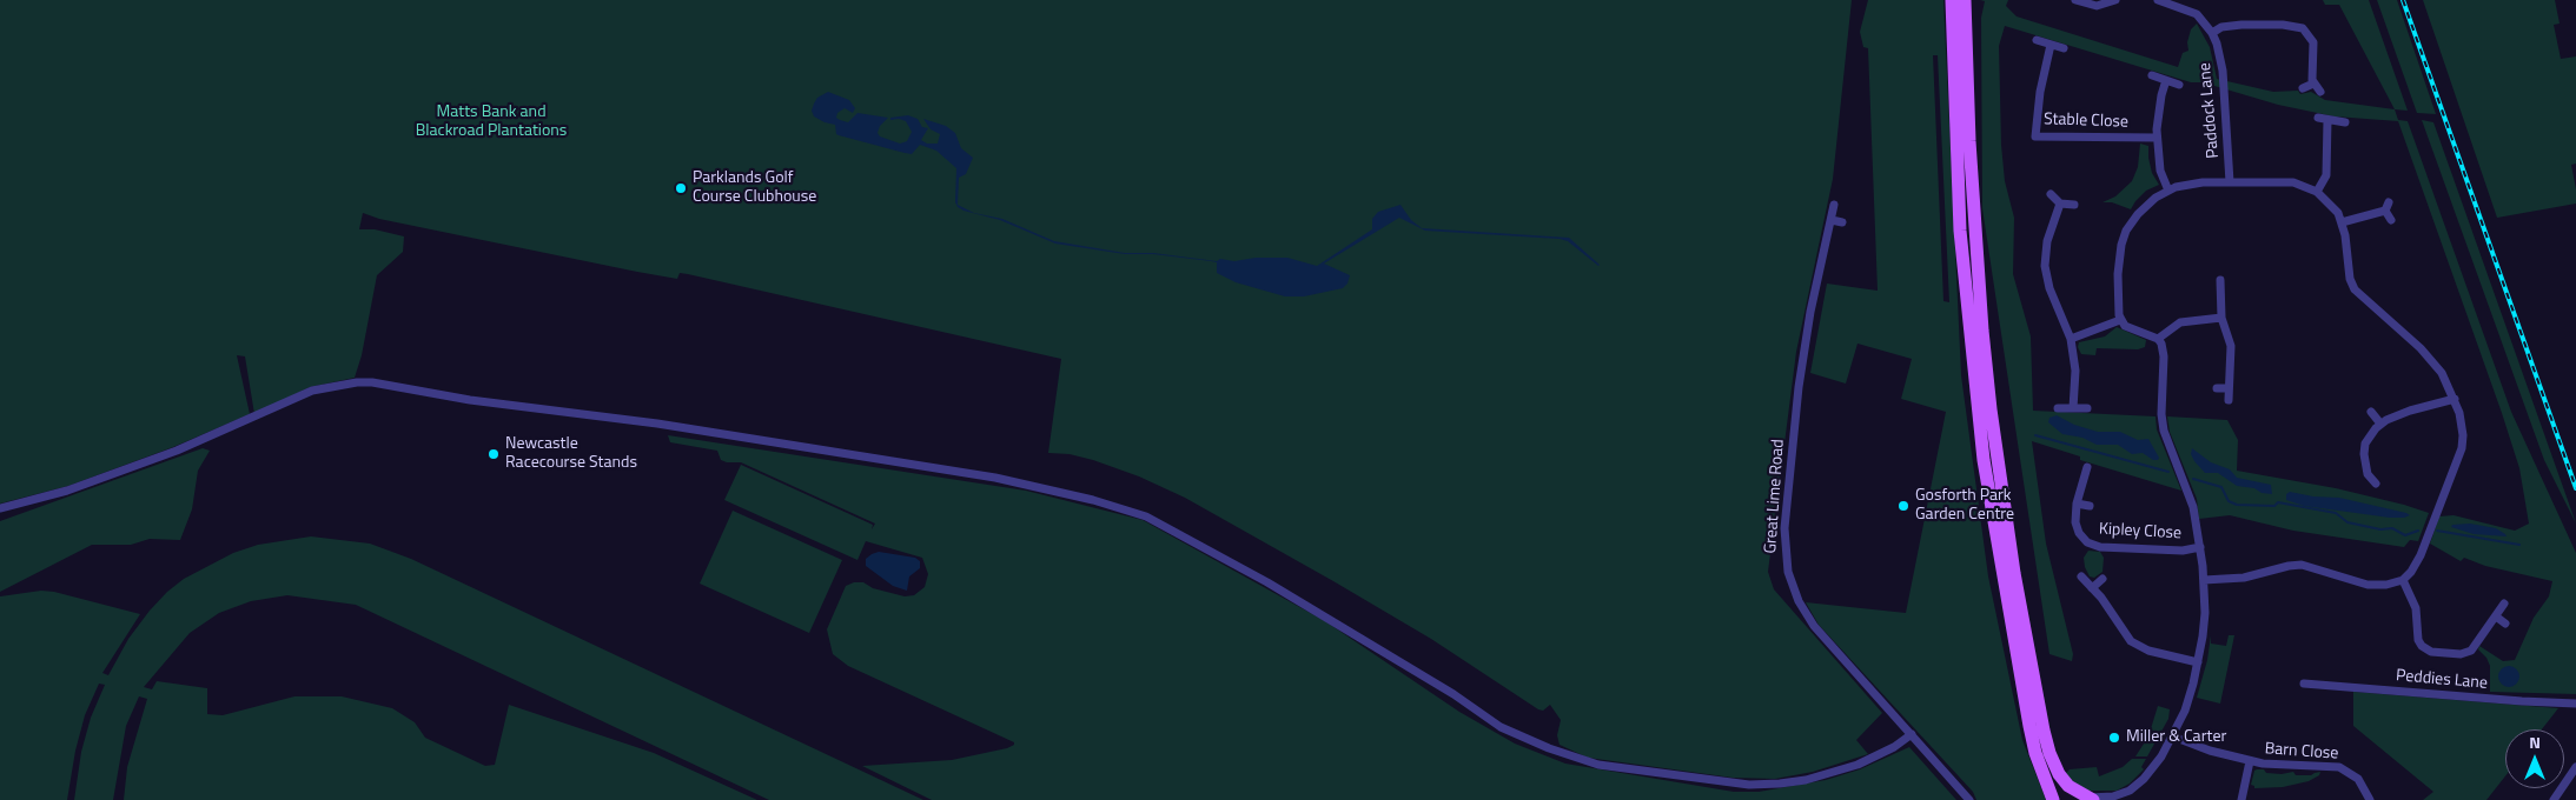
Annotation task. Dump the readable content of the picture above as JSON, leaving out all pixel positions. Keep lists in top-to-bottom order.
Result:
{
  "streets": {
    "street": [
      "Paddock Lane",
      "Stable Close",
      "Great Lime Road",
      "Kipley Close",
      "Peddies Lane",
      "Barn Close"
    ]
  },
  "parks": ["Matts Bank and Blackroad Plantations"],
  "places": [
    "Parklands Golf Course Clubhouse",
    "Newcastle Racecourse Stands",
    "Gosforth Park Garden Centre",
    "Miller & Carter"
  ],
  "north": "top"
}
